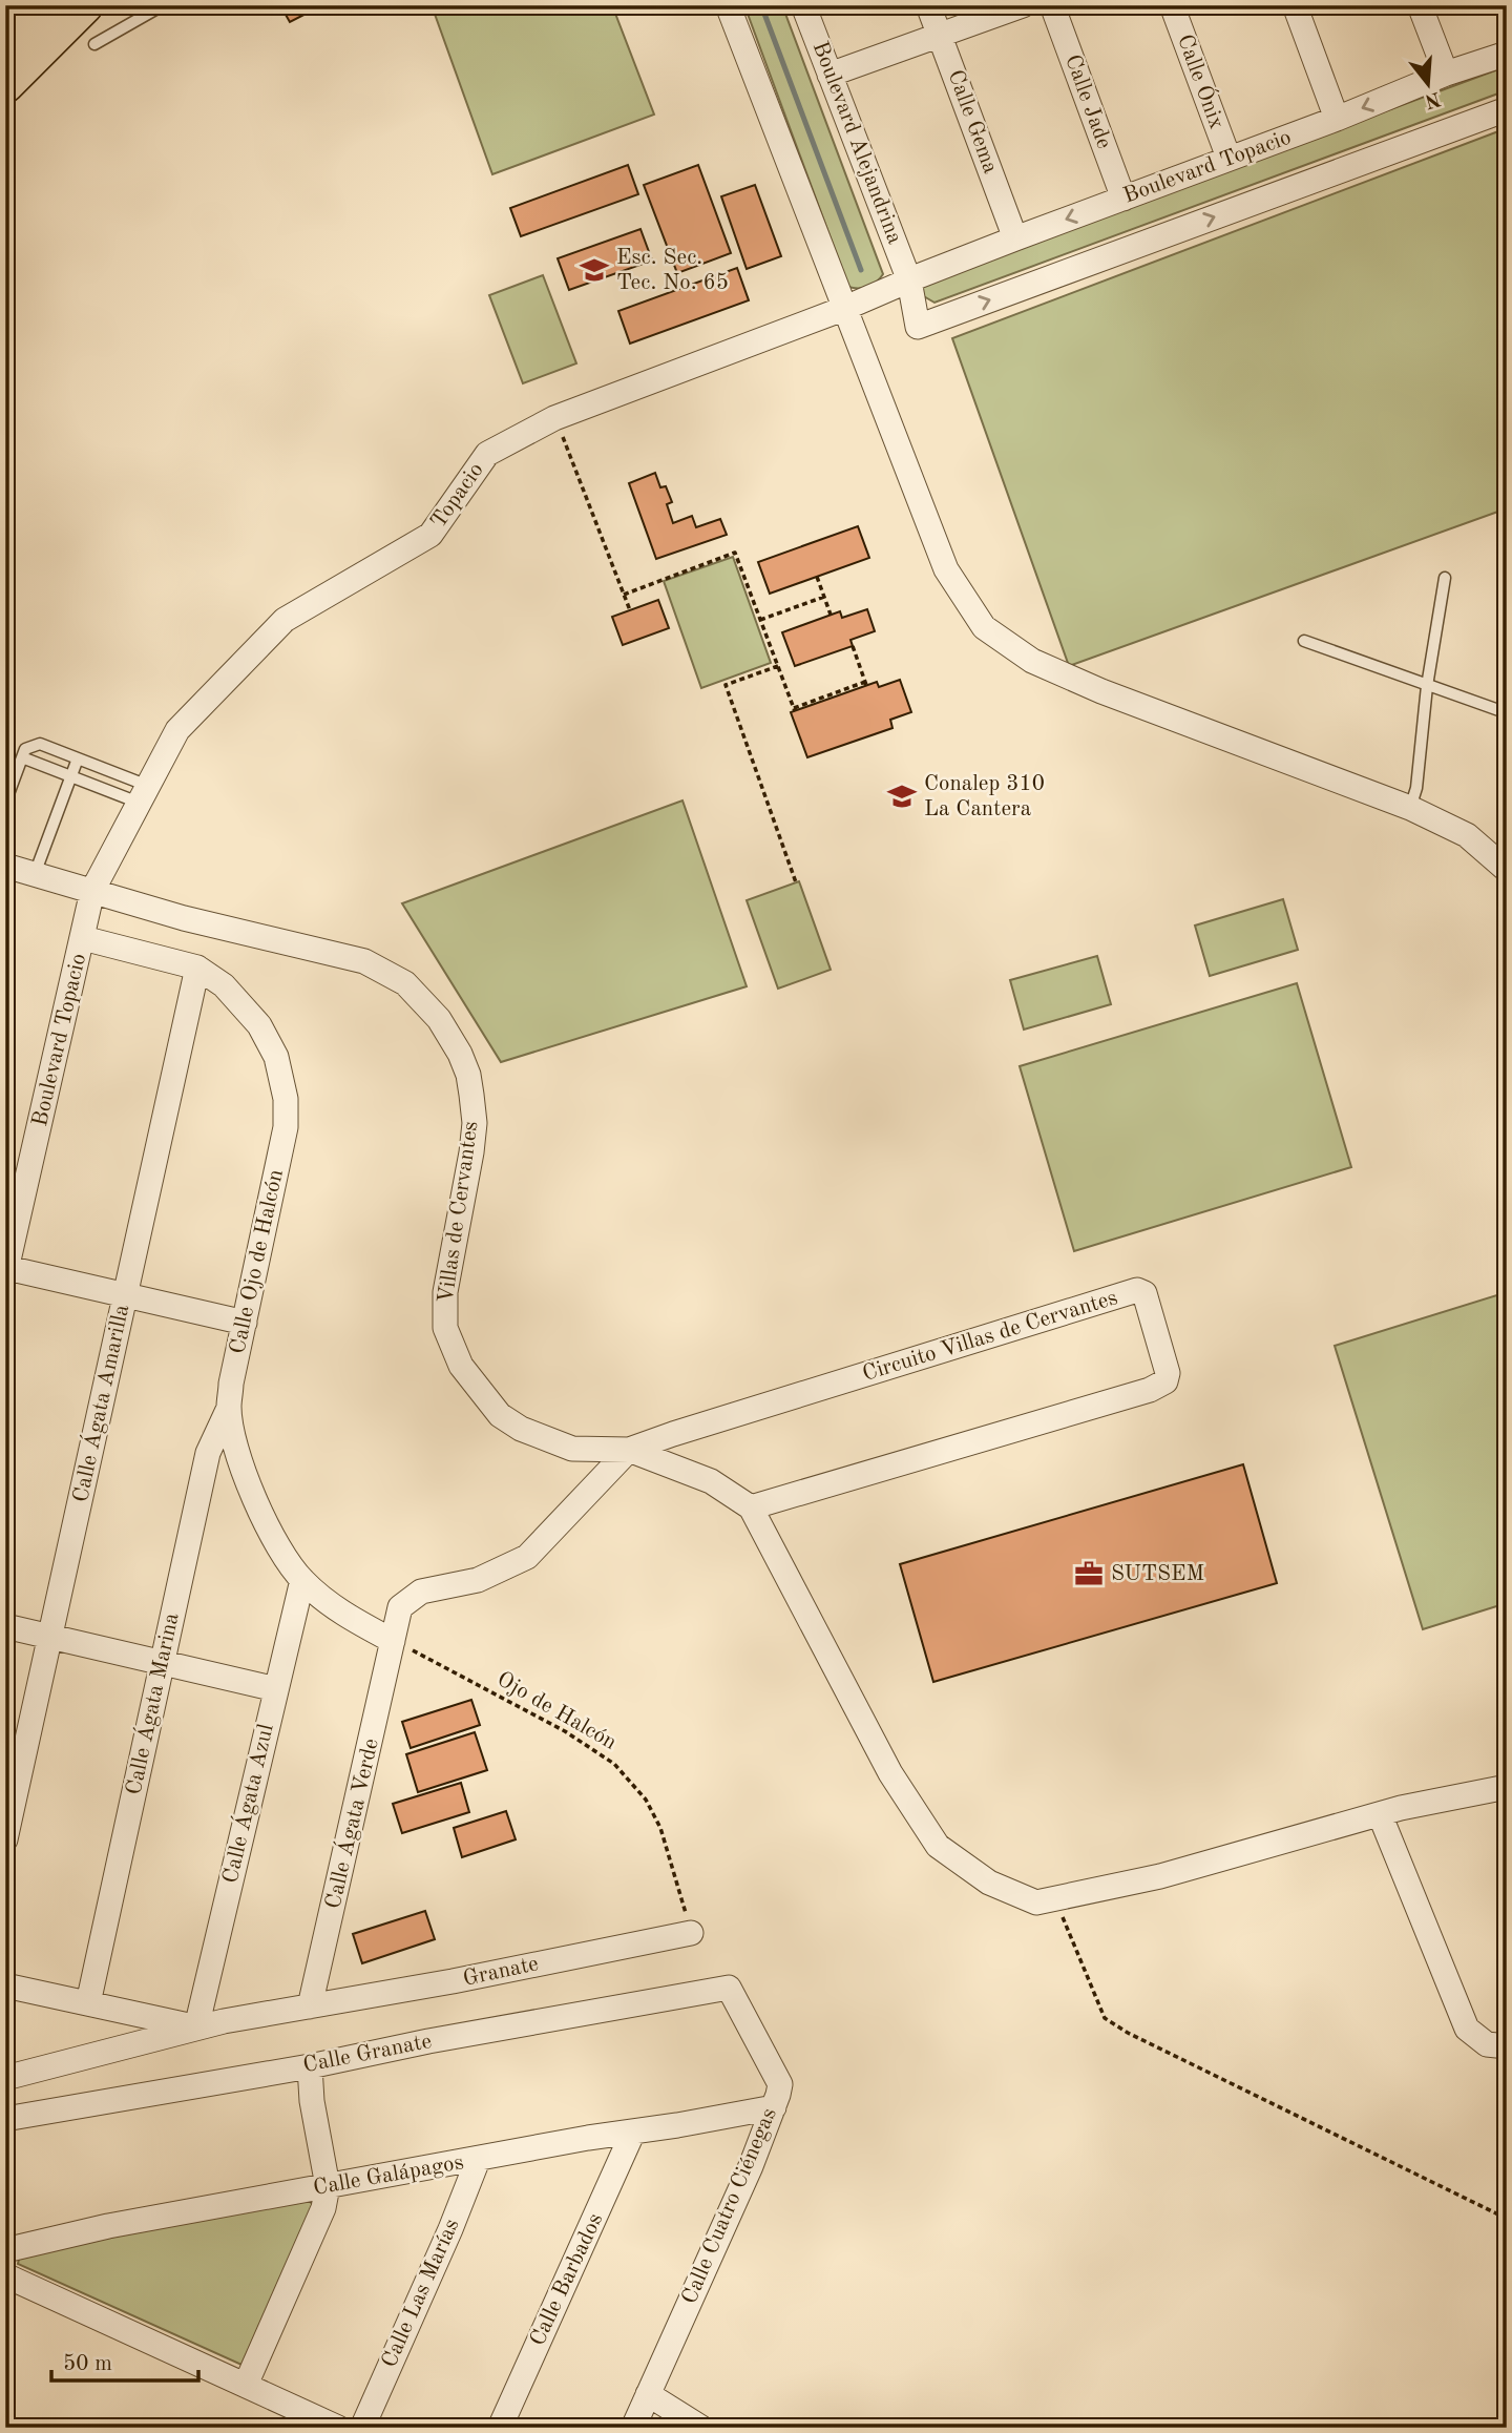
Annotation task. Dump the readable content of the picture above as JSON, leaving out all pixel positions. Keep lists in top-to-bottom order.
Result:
{
  "streets": {
    "street": [
      "Calle Ónix",
      "Calle Jade",
      "Calle Gema",
      "Boulevard Alejandrina",
      "Boulevard Topacio",
      "Topacio",
      "Villas de Cervantes",
      "Calle Ojo de Halcón",
      "Circuito Villas de Cervantes",
      "Calle Ágata Amarilla",
      "Calle Ágata Marina",
      "Calle Ágata Azul",
      "Calle Ágata Verde",
      "Granate",
      "Calle Granate",
      "Calle Galápagos",
      "Calle Cuatro Ciénegas",
      "Calle Barbados",
      "Calle Las Marías"
    ],
    "path": ["Ojo de Halcón"]
  },
  "crossings": [
    ["Calle Ónix", "Boulevard Topacio"],
    ["Calle Jade", "Boulevard Topacio"],
    ["Calle Gema", "Boulevard Topacio"],
    ["Boulevard Alejandrina", "Boulevard Topacio"],
    ["Boulevard Alejandrina", "Topacio"],
    ["Boulevard Topacio", "Topacio"],
    ["Boulevard Topacio", "Villas de Cervantes"],
    ["Boulevard Topacio", "Calle Ojo de Halcón"],
    ["Topacio", "Villas de Cervantes"],
    ["Villas de Cervantes", "Circuito Villas de Cervantes"],
    ["Villas de Cervantes", "Calle Ágata Verde"],
    ["Calle Ojo de Halcón", "Calle Ágata Amarilla"],
    ["Calle Ojo de Halcón", "Calle Ágata Marina"],
    ["Calle Ojo de Halcón", "Ojo de Halcón"],
    ["Calle Ojo de Halcón", "Calle Ágata Azul"],
    ["Calle Ojo de Halcón", "Calle Ágata Verde"],
    ["Circuito Villas de Cervantes", "Calle Ágata Verde"],
    ["Ojo de Halcón", "Calle Ágata Verde"],
    ["Ojo de Halcón", "Granate"],
    ["Calle Ágata Verde", "Granate"],
    ["Calle Granate", "Calle Cuatro Ciénegas"],
    ["Calle Galápagos", "Calle Cuatro Ciénegas"],
    ["Calle Galápagos", "Calle Barbados"],
    ["Calle Galápagos", "Calle Las Marías"]
  ],
  "one_way": ["Boulevard Alejandrina"],
  "places": {
    "school or university": ["Esc. Sec. Tec. No. 65", "Conalep 310 La Cantera"],
    "office": ["SUTSEM"]
  },
  "scale_bar": "50 m",
  "north": "bottom"
}
